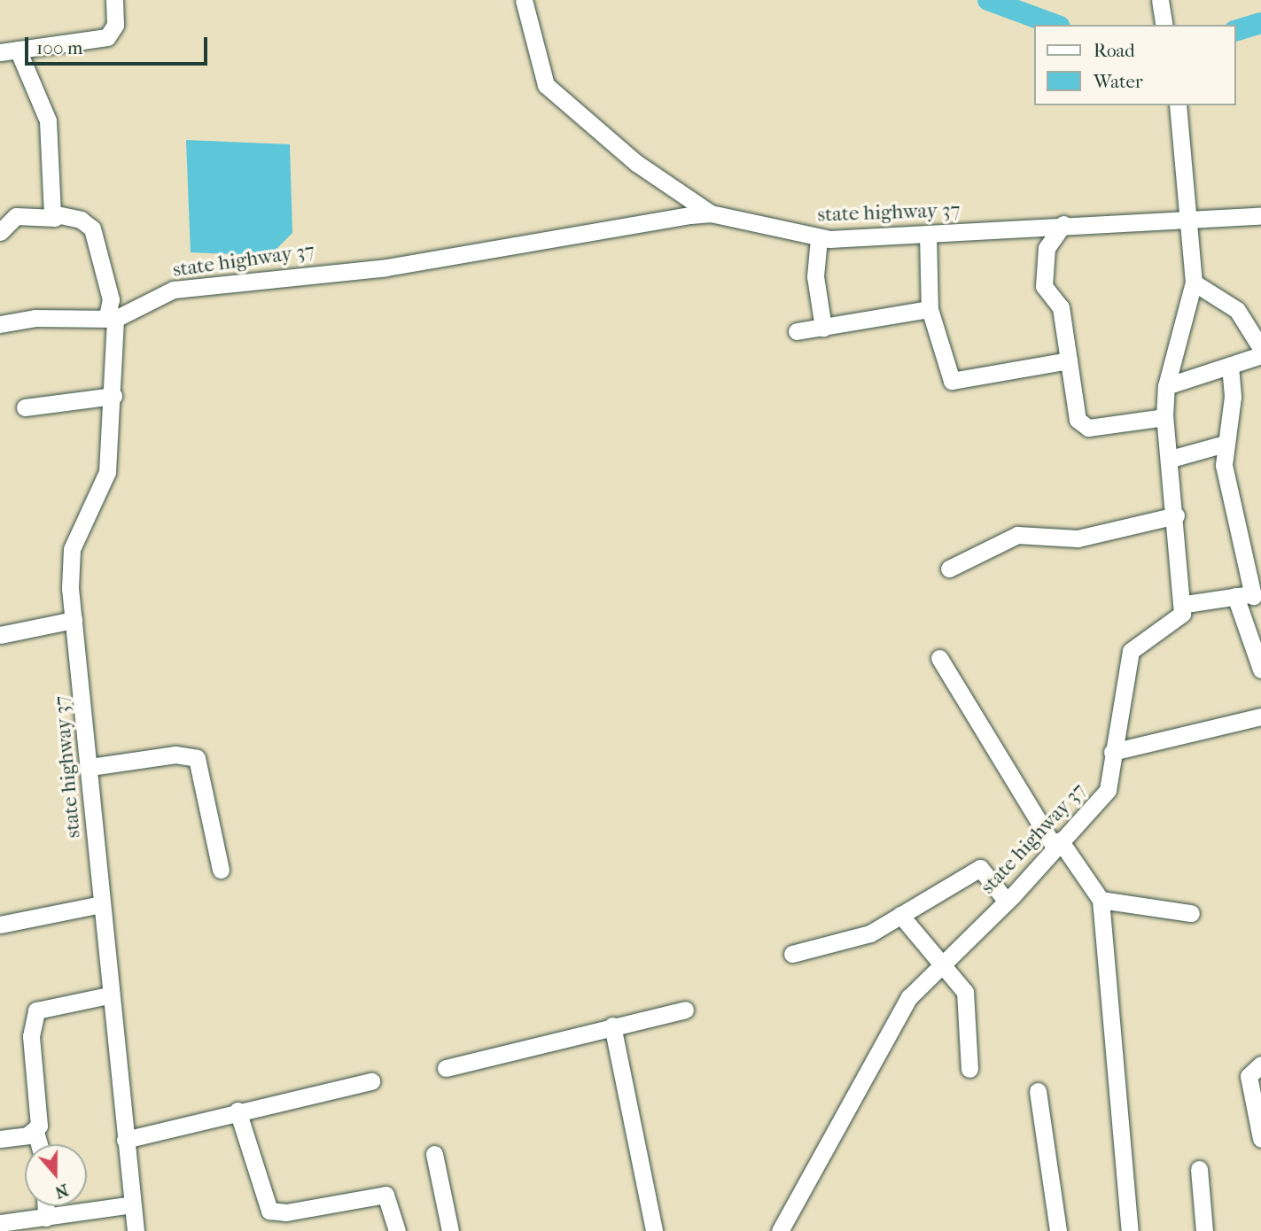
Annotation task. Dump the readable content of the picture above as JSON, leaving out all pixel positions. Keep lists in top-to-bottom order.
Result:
{
  "streets": {
    "street": ["state highway 37"]
  },
  "legend": ["Road", "Water"],
  "scale_bar": "100 m",
  "north": "bottom"
}
